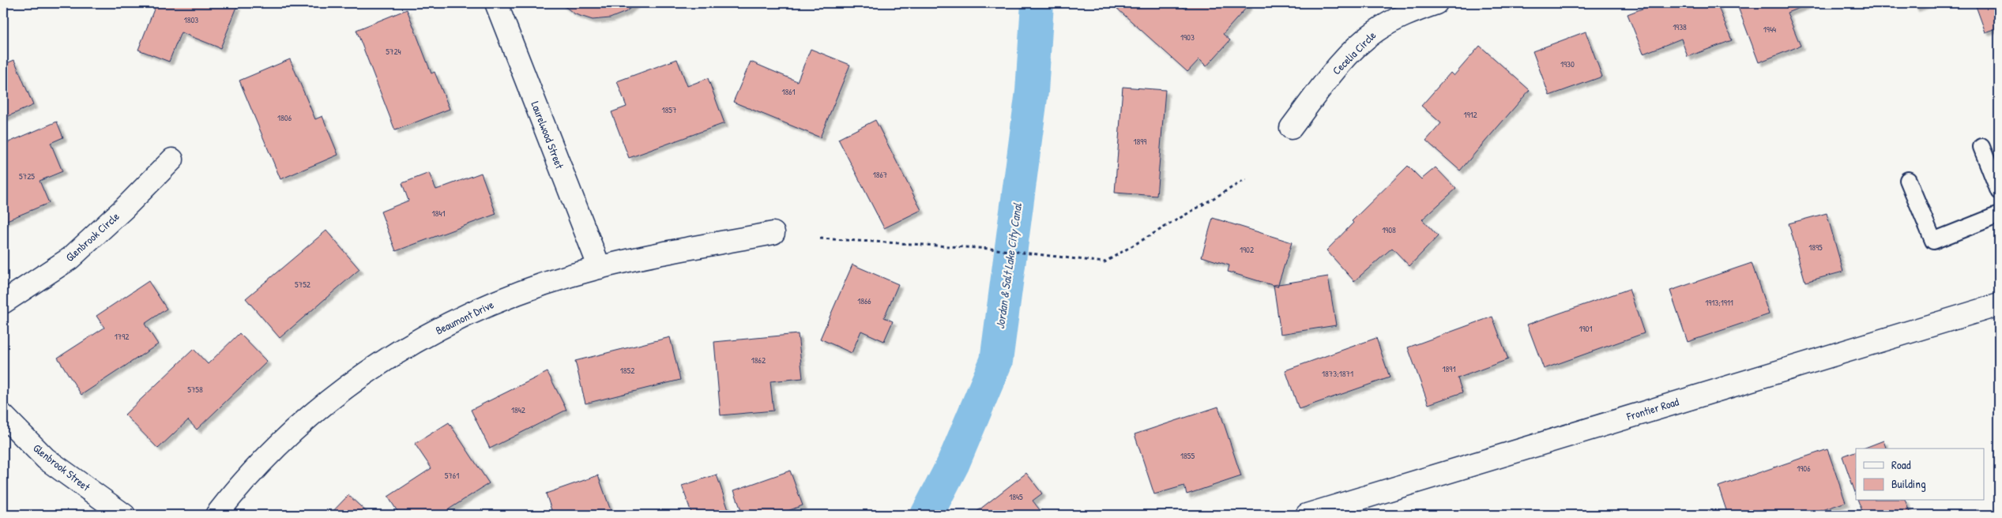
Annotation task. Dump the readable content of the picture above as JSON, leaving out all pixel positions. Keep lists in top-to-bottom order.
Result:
{
  "streets": {
    "street": [
      "Cecelia Circle",
      "Laurelwood Street",
      "Glenbrook Circle",
      "Beaumont Drive",
      "Frontier Road",
      "Glenbrook Street"
    ]
  },
  "crossings": [
    ["Laurelwood Street", "Beaumont Drive"]
  ],
  "water": ["Jordan & Salt Lake City Canal"],
  "house_numbers": [
    "1803",
    "1938",
    "1944",
    "1903",
    "5724",
    "1930",
    "1861",
    "1857",
    "1912",
    "1806",
    "1899",
    "1867",
    "5725",
    "1841",
    "1908",
    "1895",
    "1902",
    "5752",
    "1866",
    "1913;1911",
    "1901",
    "1792",
    "1862",
    "1891",
    "1852",
    "1873;1871",
    "5758",
    "1842",
    "1855",
    "1906",
    "5761",
    "1845"
  ],
  "legend": ["Road", "Building"]
}
